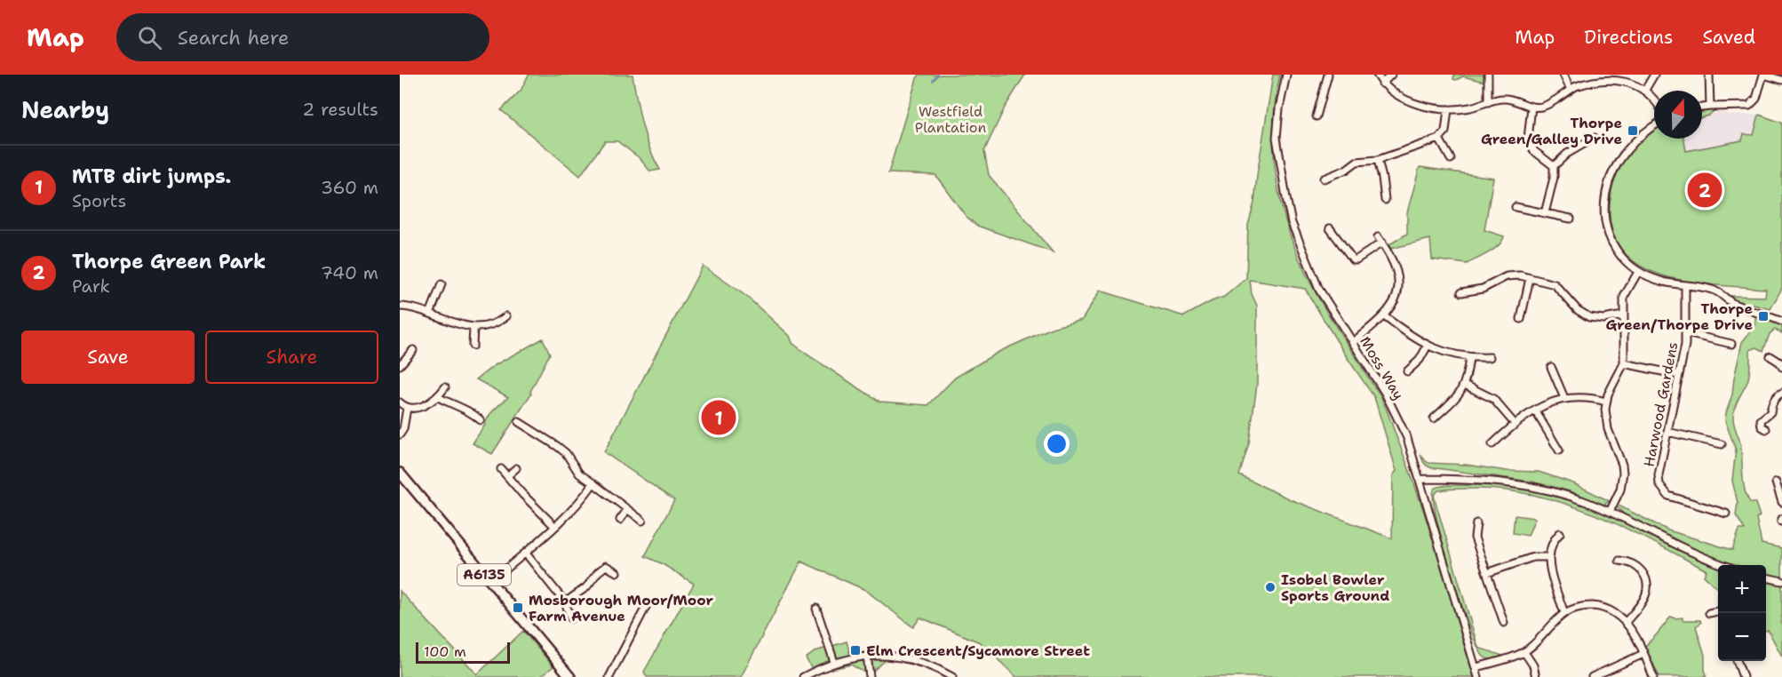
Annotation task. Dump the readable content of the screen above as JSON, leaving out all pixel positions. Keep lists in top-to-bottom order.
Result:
{
  "streets": {
    "main road": ["A6135"],
    "street": ["Moss Way", "Harwood Gardens"]
  },
  "parks": ["Westfield Plantation"],
  "places": {
    "transit": [
      "Thorpe Green/Galley Drive",
      "Thorpe Green/Thorpe Drive",
      "Mosborough Moor/Moor Farm Avenue",
      "Elm Crescent/Sycamore Street"
    ],
    "other": ["Isobel Bowler Sports Ground"]
  },
  "scale_bar": "100 m",
  "north": "top",
  "page": {
    "header": "Map",
    "search": "Search here",
    "nav": ["Map", "Directions", "Saved"],
    "heading": ["Nearby", "2 results"],
    "list": [
      {
        "mark": "1",
        "name": "MTB dirt jumps.",
        "note": "Sports",
        "value": "360 m"
      },
      {
        "mark": "2",
        "name": "Thorpe Green Park",
        "note": "Park",
        "value": "740 m"
      }
    ],
    "pins": ["2", "1"],
    "buttons": ["Save", "Share"],
    "map_buttons": ["+", "−"],
    "scale": "100 m"
  }
}
